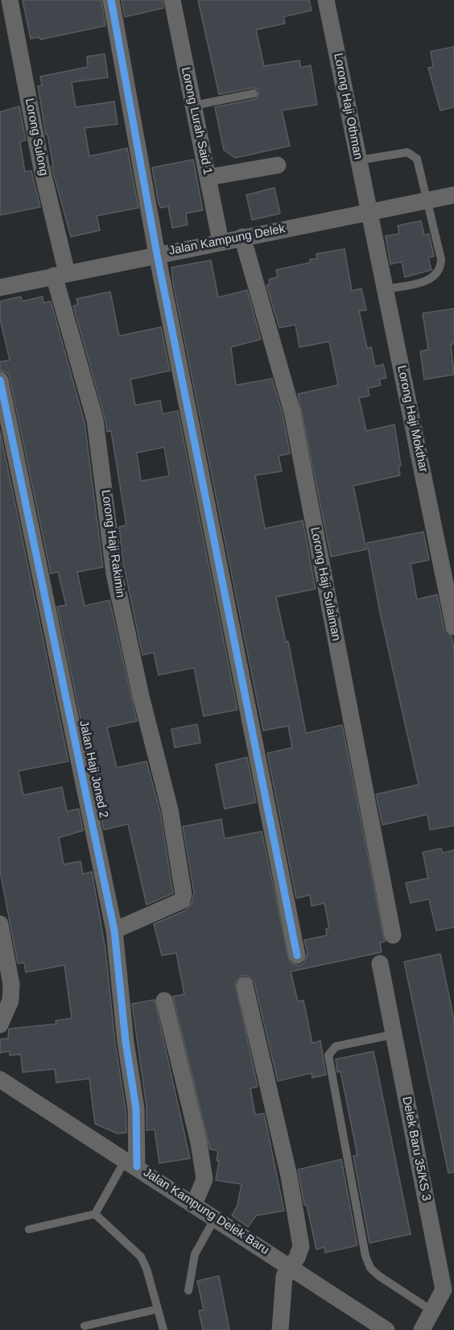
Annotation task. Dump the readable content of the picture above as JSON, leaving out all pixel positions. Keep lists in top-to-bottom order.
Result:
{
  "streets": {
    "street": [
      "Lorong Haji Othman",
      "Lorong Lurah Said 1",
      "Lorong Sulong",
      "Jalan Kampung Delek",
      "Lorong Haji Mokthar",
      "Lorong Haji Rakimin",
      "Lorong Haji Sulaiman",
      "Jalan Haji Joned 2",
      "Delek Baru 35/KS 3",
      "Jalan Kampung Delek Baru"
    ]
  },
  "crossings": [
    ["Lorong Haji Othman", "Jalan Kampung Delek"],
    ["Lorong Haji Othman", "Lorong Haji Mokthar"],
    ["Lorong Lurah Said 1", "Jalan Kampung Delek"],
    ["Lorong Sulong", "Jalan Kampung Delek"],
    ["Lorong Sulong", "Lorong Haji Rakimin"],
    ["Jalan Kampung Delek", "Lorong Haji Mokthar"],
    ["Jalan Kampung Delek", "Lorong Haji Rakimin"],
    ["Jalan Kampung Delek", "Lorong Haji Sulaiman"],
    ["Lorong Haji Rakimin", "Jalan Haji Joned 2"],
    ["Jalan Haji Joned 2", "Jalan Kampung Delek Baru"]
  ]
}
